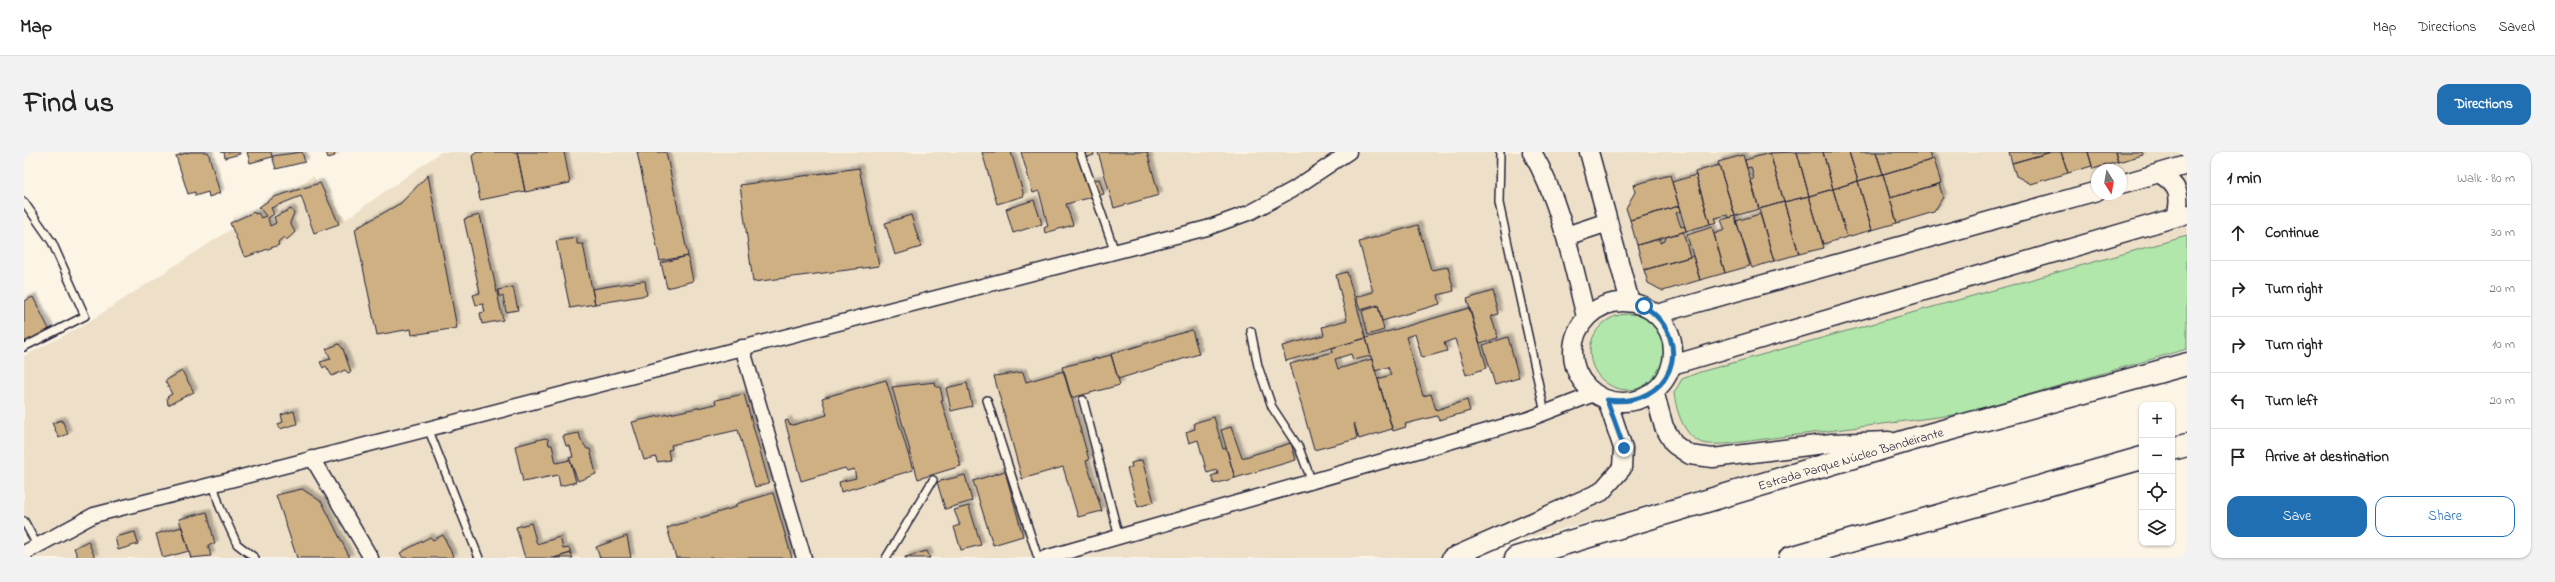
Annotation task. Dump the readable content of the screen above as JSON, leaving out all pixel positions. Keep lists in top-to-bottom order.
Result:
{
  "streets": {
    "highway": ["Estrada Parque Núcleo Bandeirante"]
  },
  "north": "bottom",
  "page": {
    "header": "Map",
    "nav": ["Map", "Directions", "Saved"],
    "title": "Find us",
    "buttons": [
      "Directions",
      ["Save", "Share"]
    ],
    "heading": ["1 min", "Walk · 80 m"],
    "list": [
      ["Continue", "30 m"],
      ["Turn right", "20 m"],
      ["Turn right", "10 m"],
      ["Turn left", "20 m"],
      "Arrive at destination"
    ],
    "map_buttons": ["+", "−"]
  }
}
